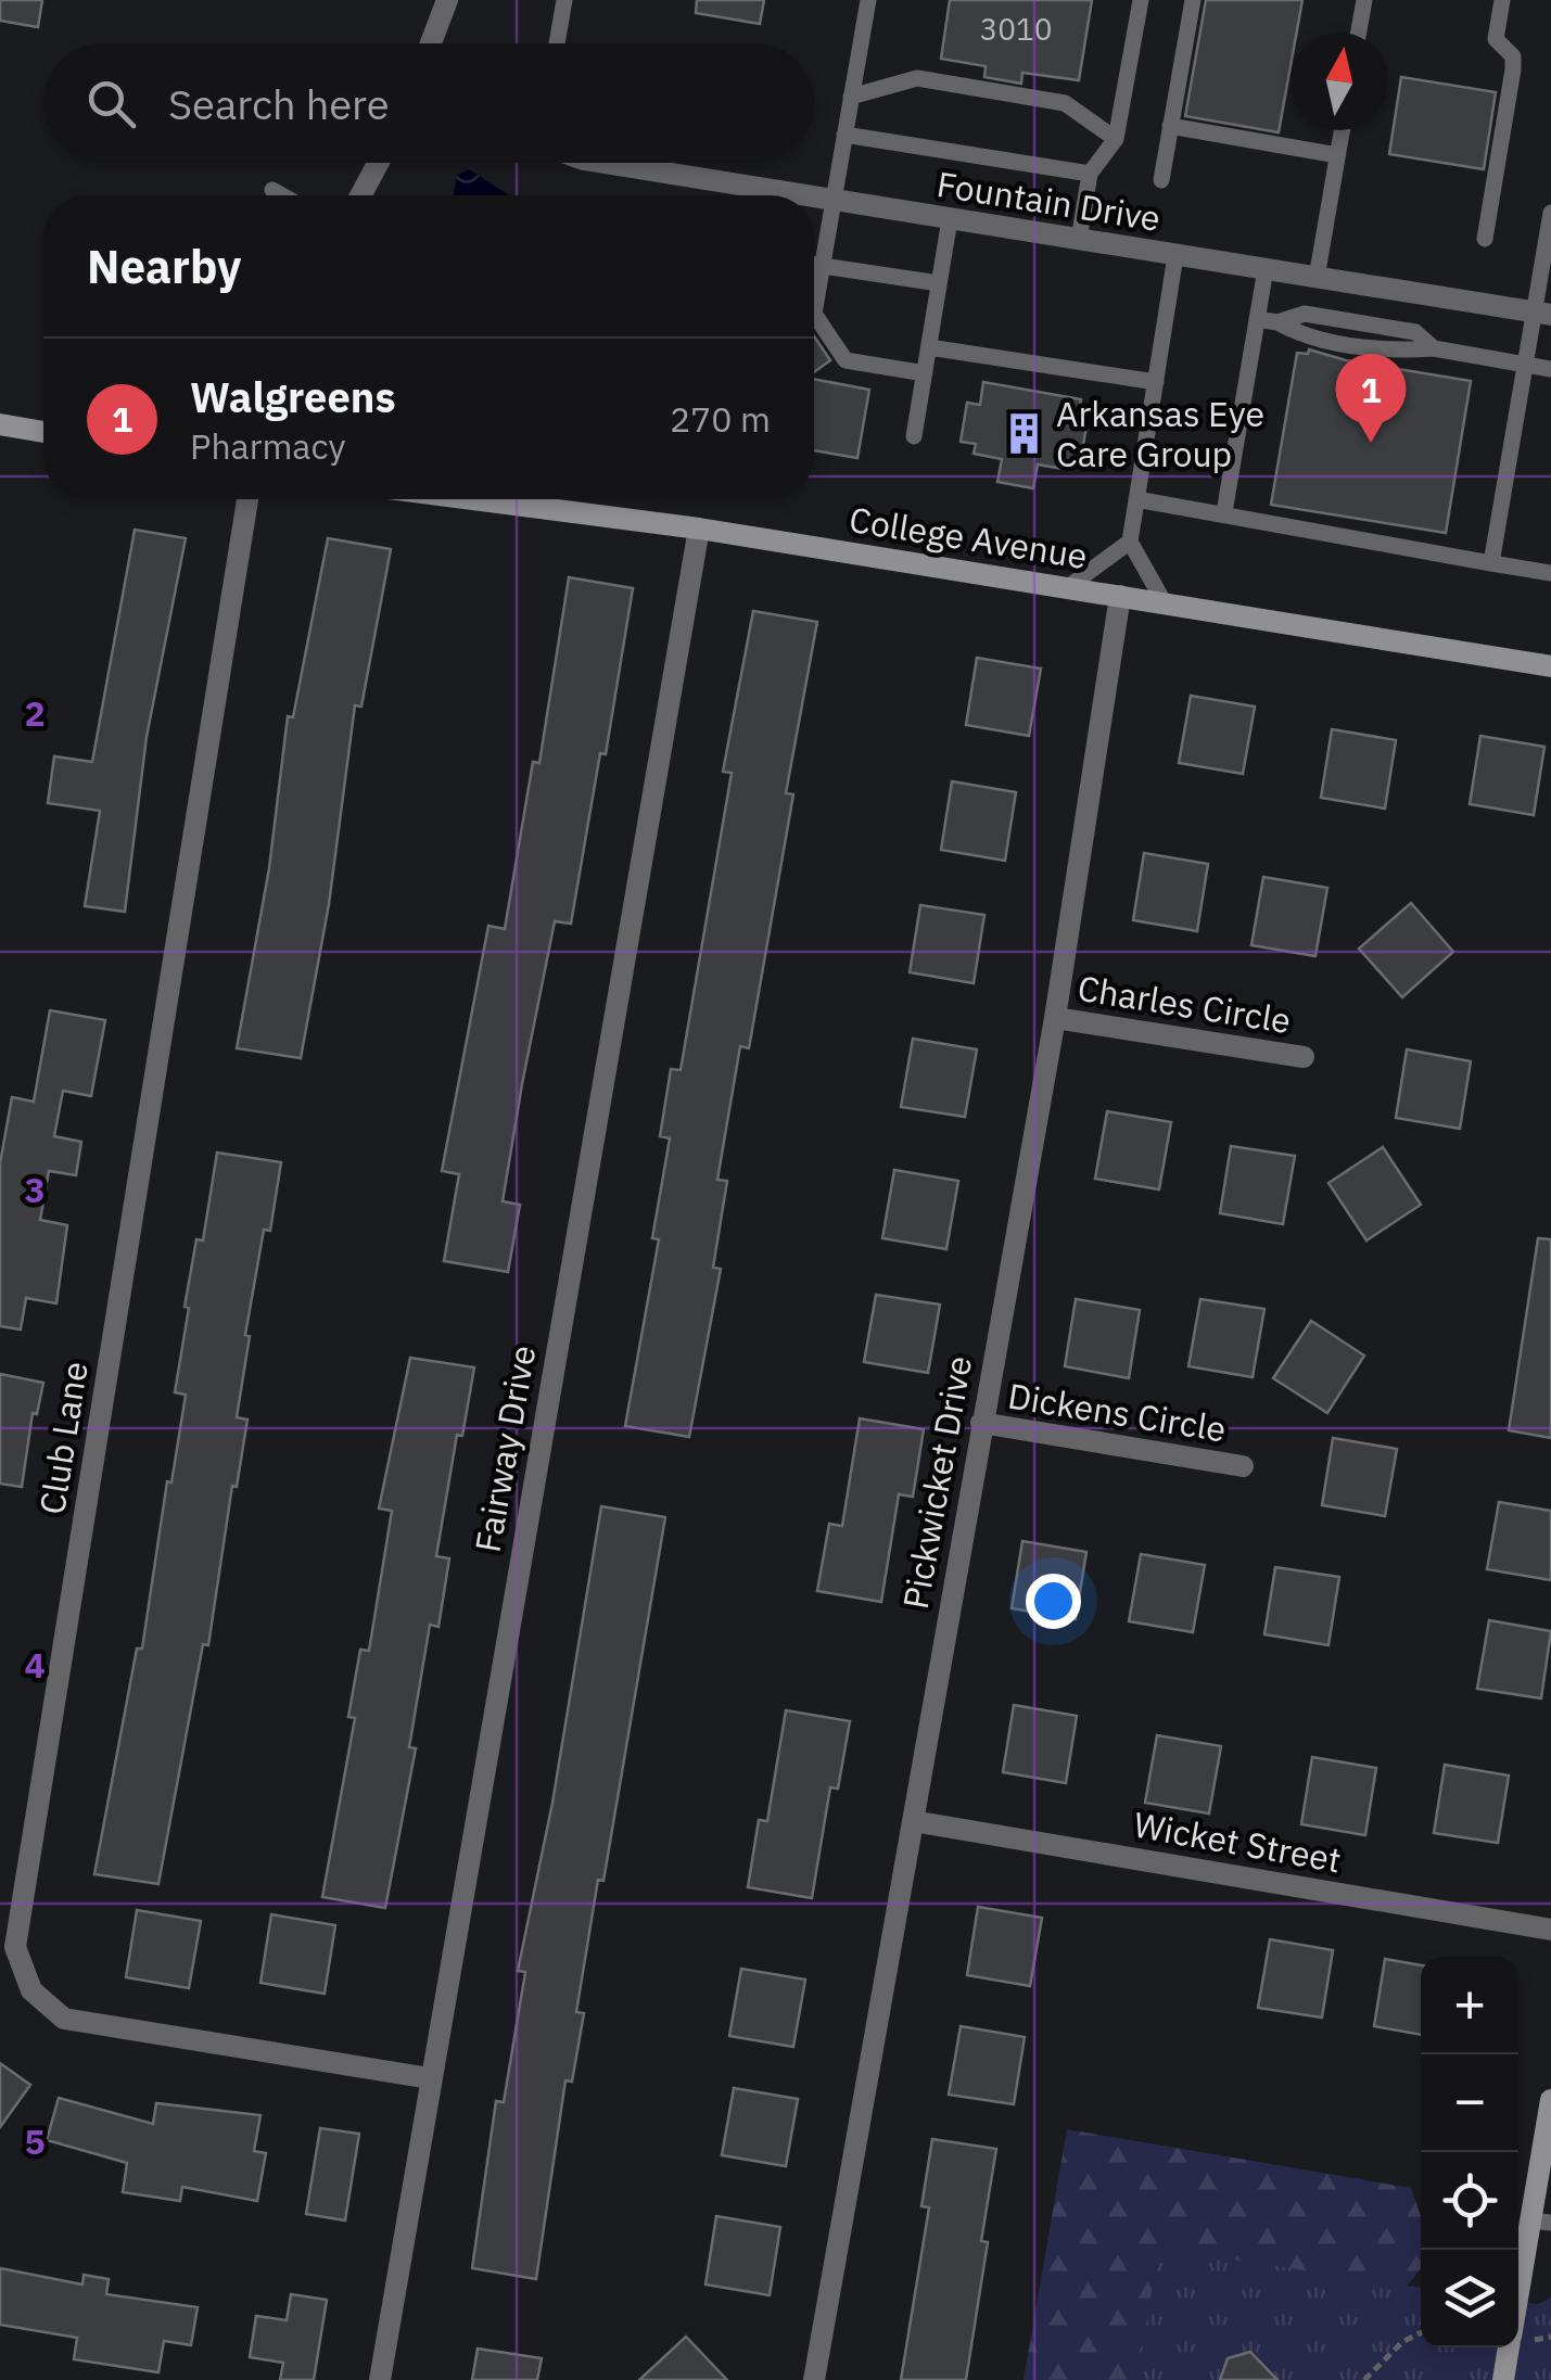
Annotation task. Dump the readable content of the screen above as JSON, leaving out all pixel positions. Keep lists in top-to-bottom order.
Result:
{
  "streets": {
    "street": [
      "Fountain Drive",
      "College Avenue",
      "Charles Circle",
      "Dickens Circle",
      "Club Lane",
      "Fairway Drive",
      "Pickwicket Drive",
      "Wicket Street"
    ]
  },
  "crossings": [
    ["College Avenue", "Fairway Drive"],
    ["College Avenue", "Pickwicket Drive"],
    ["Charles Circle", "Pickwicket Drive"],
    ["Dickens Circle", "Pickwicket Drive"],
    ["Club Lane", "Fairway Drive"],
    ["Pickwicket Drive", "Wicket Street"]
  ],
  "places": {
    "building": ["Arkansas Eye Care Group"]
  },
  "house_numbers": ["3010"],
  "north": "top",
  "page": {
    "search": "Search here",
    "heading": "Nearby",
    "list": [
      {
        "mark": "1",
        "name": "Walgreens",
        "note": "Pharmacy",
        "value": "270 m"
      }
    ],
    "pins": "1",
    "map_buttons": ["+", "−"]
  },
  "grid": {
    "rows": [
      "2",
      "3",
      "4",
      "5"
    ]
  }
}
